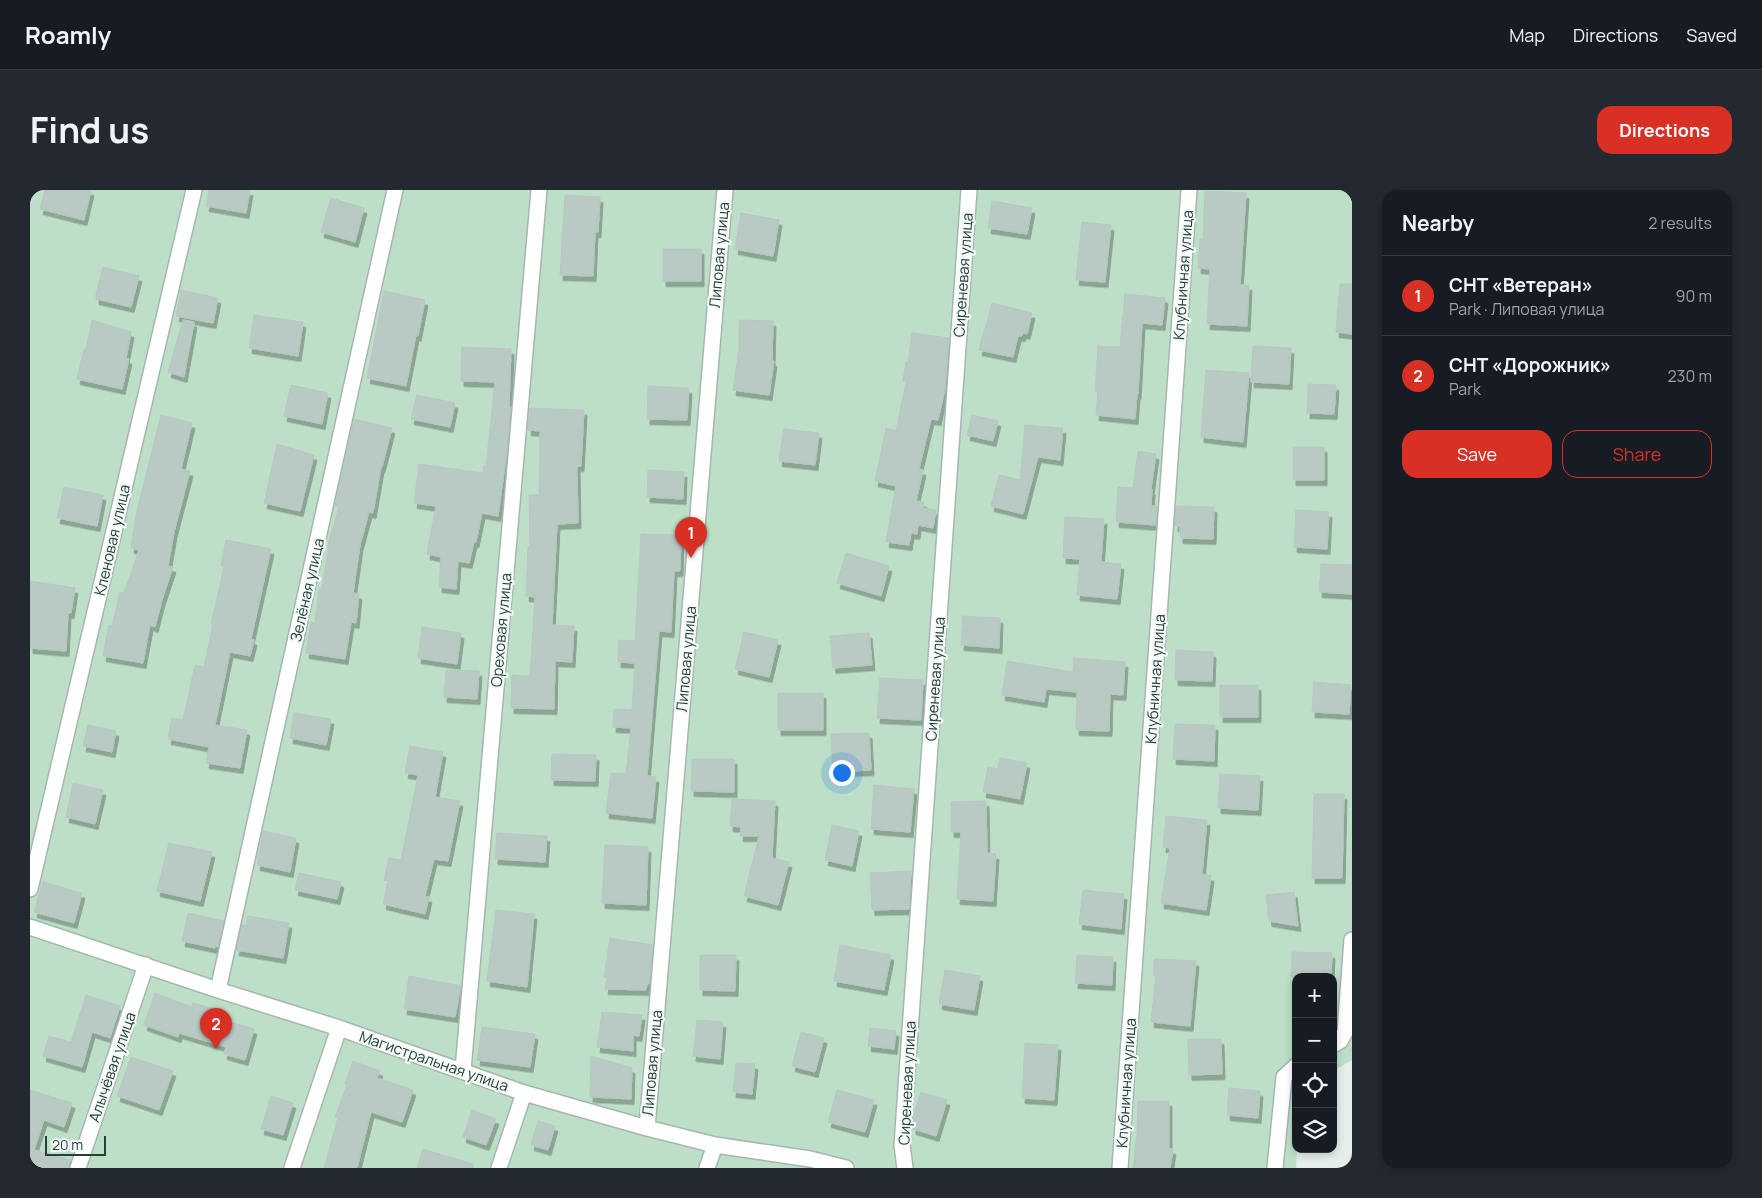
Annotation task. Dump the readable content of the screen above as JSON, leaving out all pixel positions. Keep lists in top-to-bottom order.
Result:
{
  "streets": {
    "street": [
      "Липовая улица",
      "Сиреневая улица",
      "Клубничная улица",
      "Кленовая улица",
      "Зелёная улица",
      "Ореховая улица",
      "Магистральная улица",
      "Алычёвая улица"
    ]
  },
  "crossings": [
    ["Липовая улица", "Магистральная улица"],
    ["Зелёная улица", "Магистральная улица"],
    ["Ореховая улица", "Магистральная улица"],
    ["Магистральная улица", "Алычёвая улица"]
  ],
  "scale_bar": "20 m",
  "page": {
    "header": "Roamly",
    "nav": ["Map", "Directions", "Saved"],
    "title": "Find us",
    "buttons": [
      "Directions",
      ["Save", "Share"]
    ],
    "heading": ["Nearby", "2 results"],
    "list": [
      {
        "mark": "1",
        "name": "СНТ «Ветеран»",
        "note": "Park · Липовая улица",
        "value": "90 m"
      },
      {
        "mark": "2",
        "name": "СНТ «Дорожник»",
        "note": "Park",
        "value": "230 m"
      }
    ],
    "pins": ["1", "2"],
    "map_buttons": ["+", "−"],
    "scale": "20 m"
  }
}
